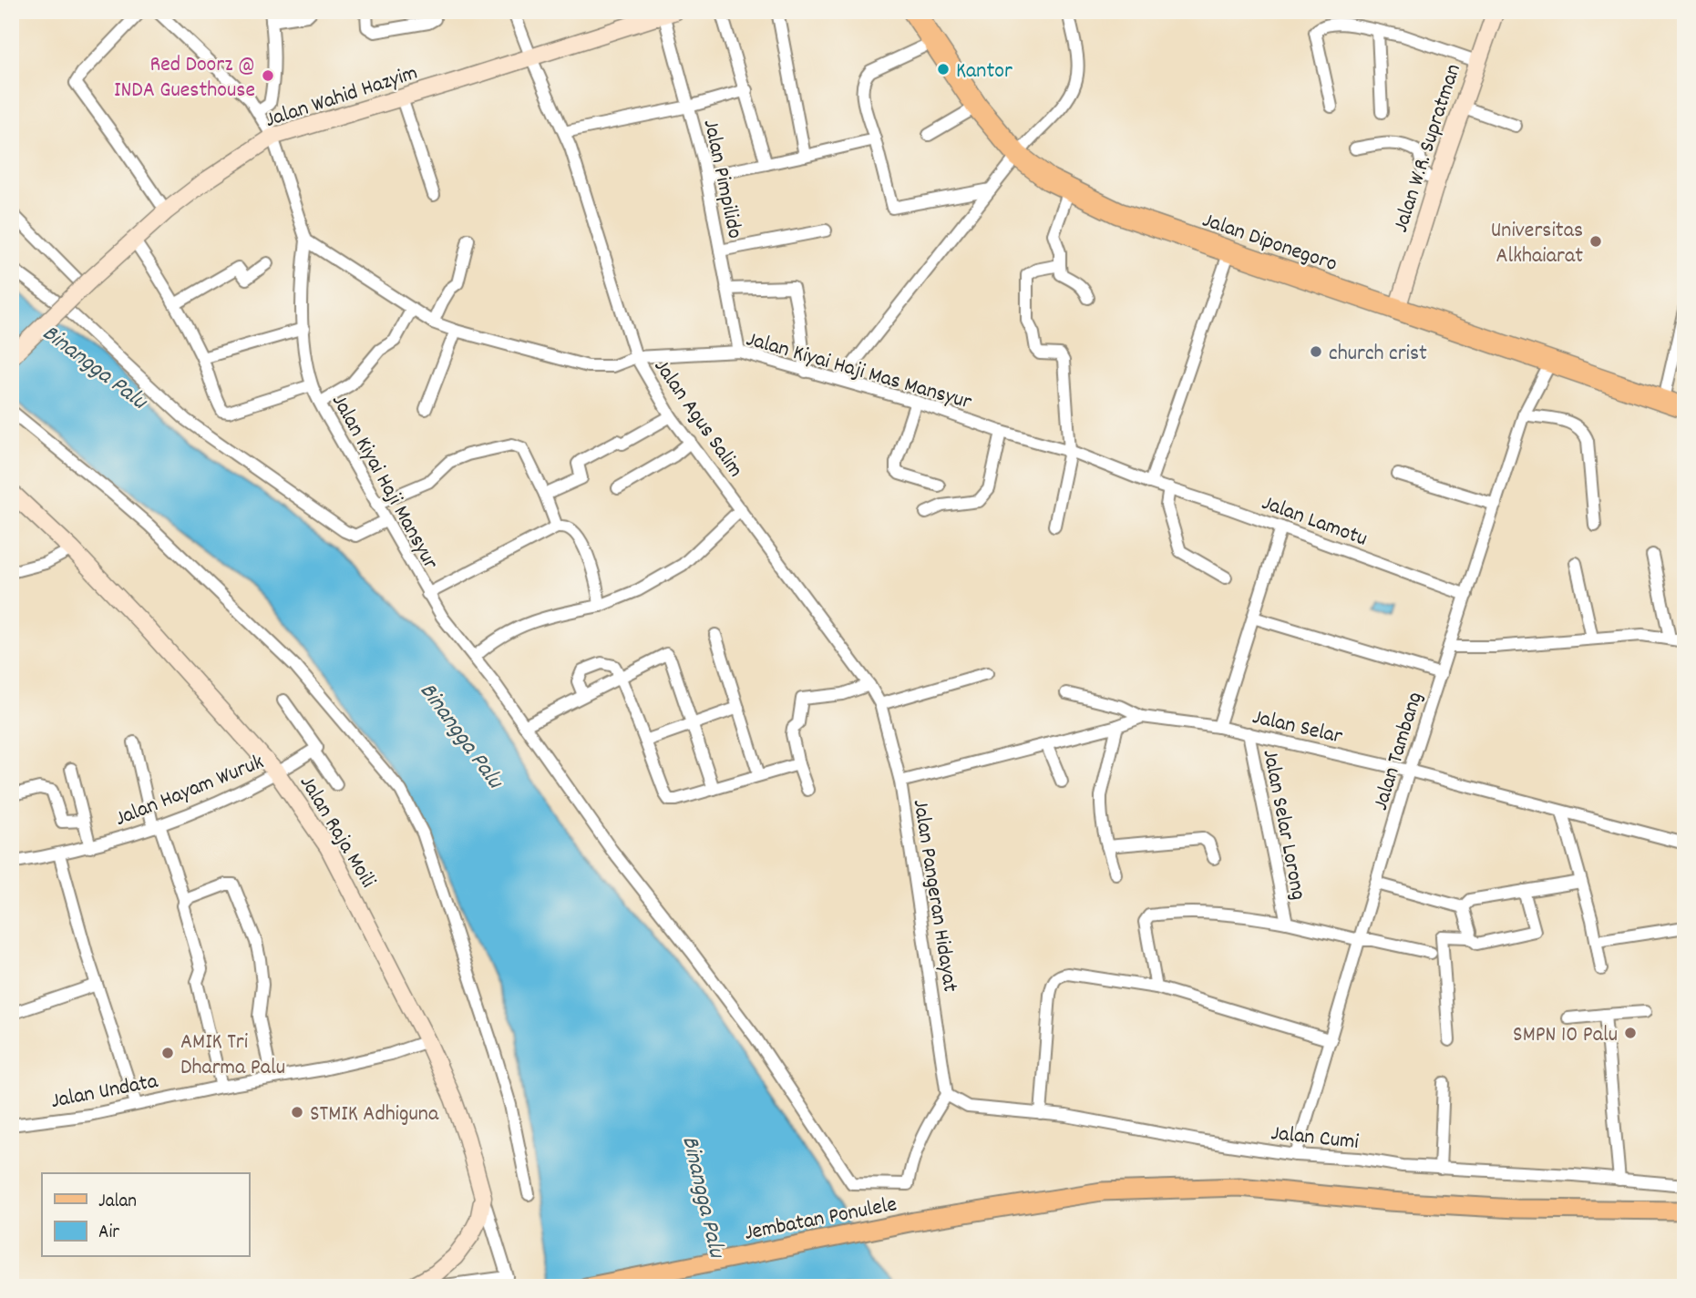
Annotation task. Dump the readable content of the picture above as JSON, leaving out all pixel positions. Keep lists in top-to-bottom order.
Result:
{
  "streets": {
    "highway": ["Jalan Diponegoro"],
    "main road": ["Jembatan Ponulele"],
    "street": [
      "Jalan Wahid Hazyim",
      "Jalan W.R. Supratman",
      "Jalan Pimpilido",
      "Jalan Kiyai Haji Mas Mansyur",
      "Jalan Agus Salim",
      "Jalan Kiyai Haji Mansyur",
      "Jalan Lamotu",
      "Jalan Selar",
      "Jalan Tambang",
      "Jalan Hayam Wuruk",
      "Jalan Selar Lorong",
      "Jalan Raja Moili",
      "Jalan Pangeran Hidayat",
      "Jalan Undata",
      "Jalan Cumi"
    ]
  },
  "crossings": [
    ["Jalan Wahid Hazyim", "Jalan Pimpilido"],
    ["Jalan Wahid Hazyim", "Jalan Agus Salim"],
    ["Jalan W.R. Supratman", "Jalan Diponegoro"],
    ["Jalan Pimpilido", "Jalan Kiyai Haji Mas Mansyur"],
    ["Jalan Diponegoro", "Jalan Tambang"],
    ["Jalan Kiyai Haji Mas Mansyur", "Jalan Agus Salim"],
    ["Jalan Kiyai Haji Mas Mansyur", "Jalan Kiyai Haji Mansyur"],
    ["Jalan Kiyai Haji Mas Mansyur", "Jalan Lamotu"],
    ["Jalan Agus Salim", "Jalan Pangeran Hidayat"],
    ["Jalan Lamotu", "Jalan Tambang"],
    ["Jalan Selar", "Jalan Tambang"],
    ["Jalan Selar", "Jalan Selar Lorong"],
    ["Jalan Selar", "Jalan Pangeran Hidayat"],
    ["Jalan Tambang", "Jalan Selar Lorong"],
    ["Jalan Tambang", "Jalan Cumi"],
    ["Jalan Hayam Wuruk", "Jalan Raja Moili"],
    ["Jalan Raja Moili", "Jalan Undata"],
    ["Jalan Pangeran Hidayat", "Jalan Cumi"]
  ],
  "water": ["Binangga Palu"],
  "places": [
    "Kantor",
    "Red Doorz @ INDA Guesthouse",
    "Universitas Alkhaiarat",
    "church crist",
    "SMPN 10 Palu",
    "AMIK Tri Dharma Palu",
    "STMIK Adhiguna"
  ],
  "legend": ["Jalan", "Air"]
}
